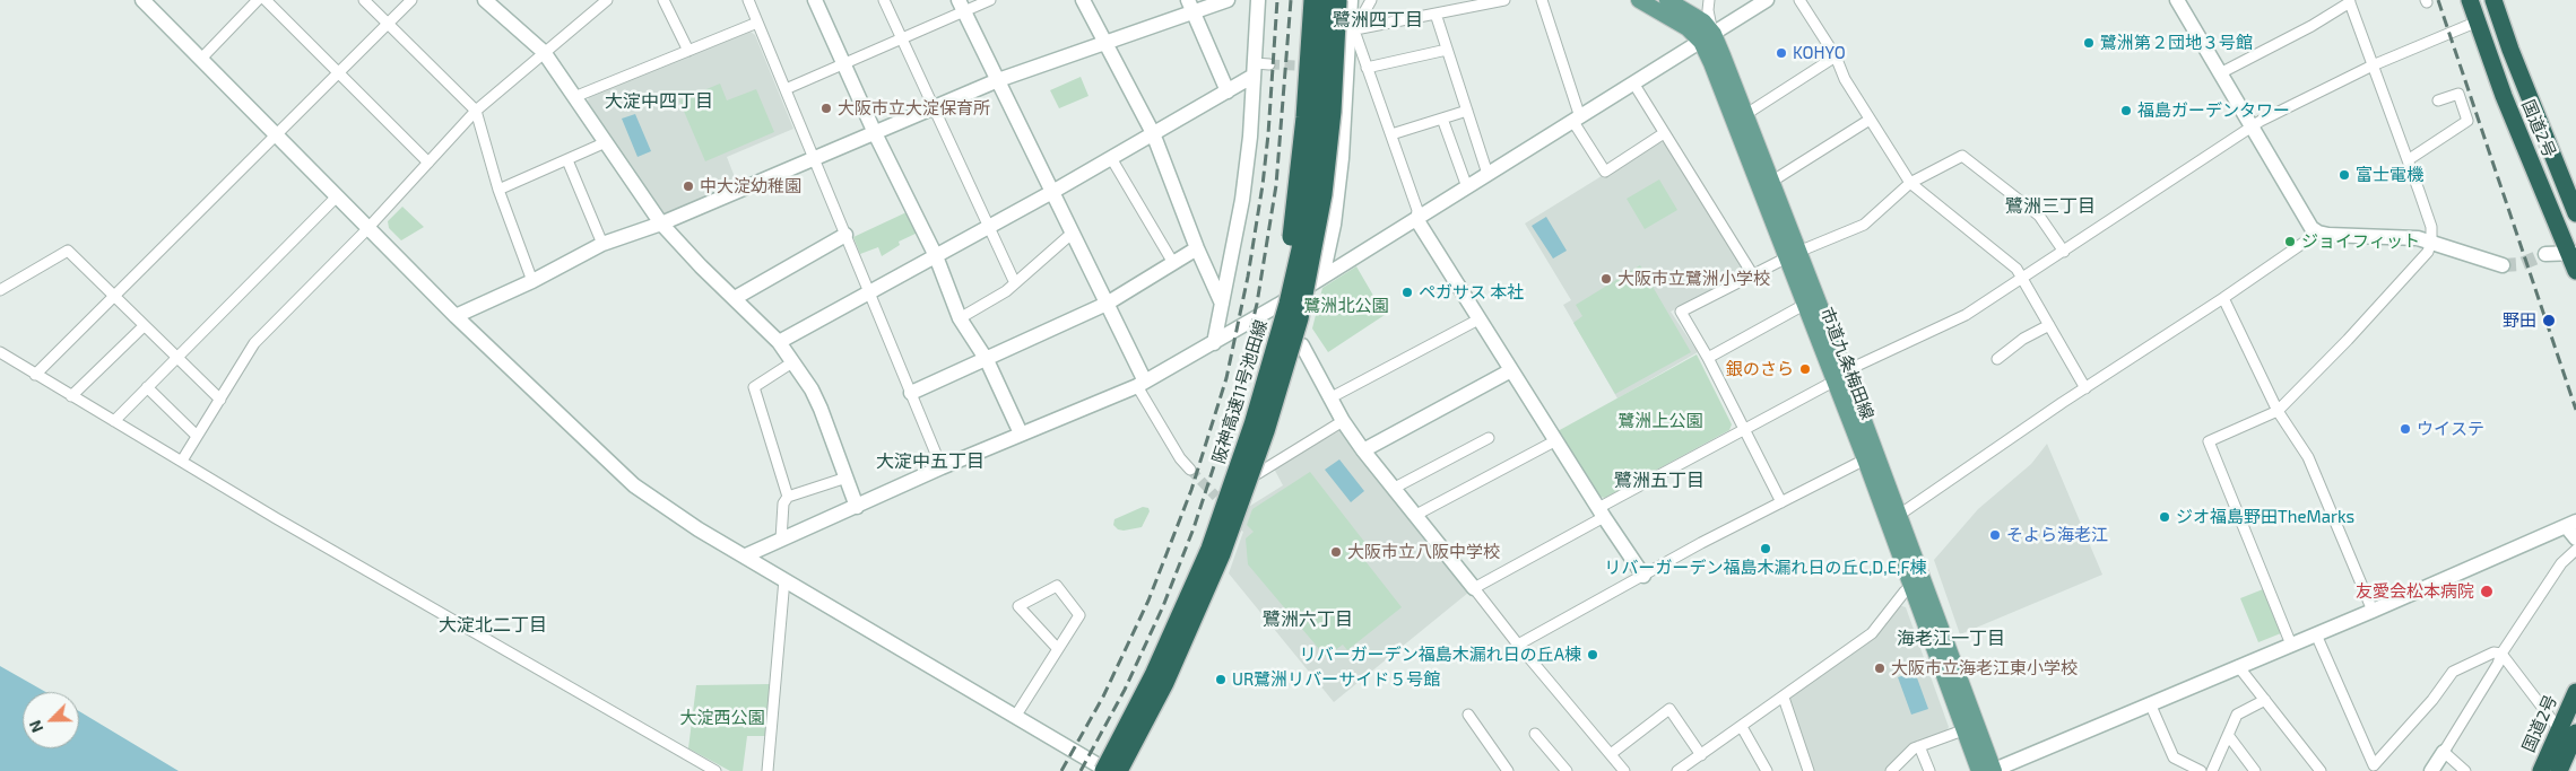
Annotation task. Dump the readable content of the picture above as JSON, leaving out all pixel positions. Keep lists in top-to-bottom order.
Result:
{
  "streets": {
    "highway": ["国道2号", "阪神高速11号池田線"],
    "main road": ["市道九条梅田線"]
  },
  "districts": [
    "鷺洲四丁目",
    "大淀中四丁目",
    "鷺洲三丁目",
    "大淀中五丁目",
    "鷺洲五丁目",
    "鷺洲六丁目",
    "大淀北二丁目",
    "海老江一丁目"
  ],
  "parks": ["鷺洲北公園", "鷺洲上公園", "大淀西公園"],
  "places": [
    "鷺洲第２団地３号館",
    "KOHYO",
    "大阪市立大淀保育所",
    "福島ガーデンタワー",
    "富士電機",
    "中大淀幼稚園",
    "ジョイフィット",
    "大阪市立鷺洲小学校",
    "ペガサス 本社",
    "野田",
    "銀のさら",
    "ウイステ",
    "ジオ福島野田TheMarks",
    "そよら海老江",
    "リバーガーデン福島木漏れ日の丘C,D,E,F棟",
    "大阪市立八阪中学校",
    "友愛会松本病院",
    "リバーガーデン福島木漏れ日の丘A棟",
    "大阪市立海老江東小学校",
    "UR鷺洲リバーサイド５号館"
  ],
  "north": "bottom left"
}
